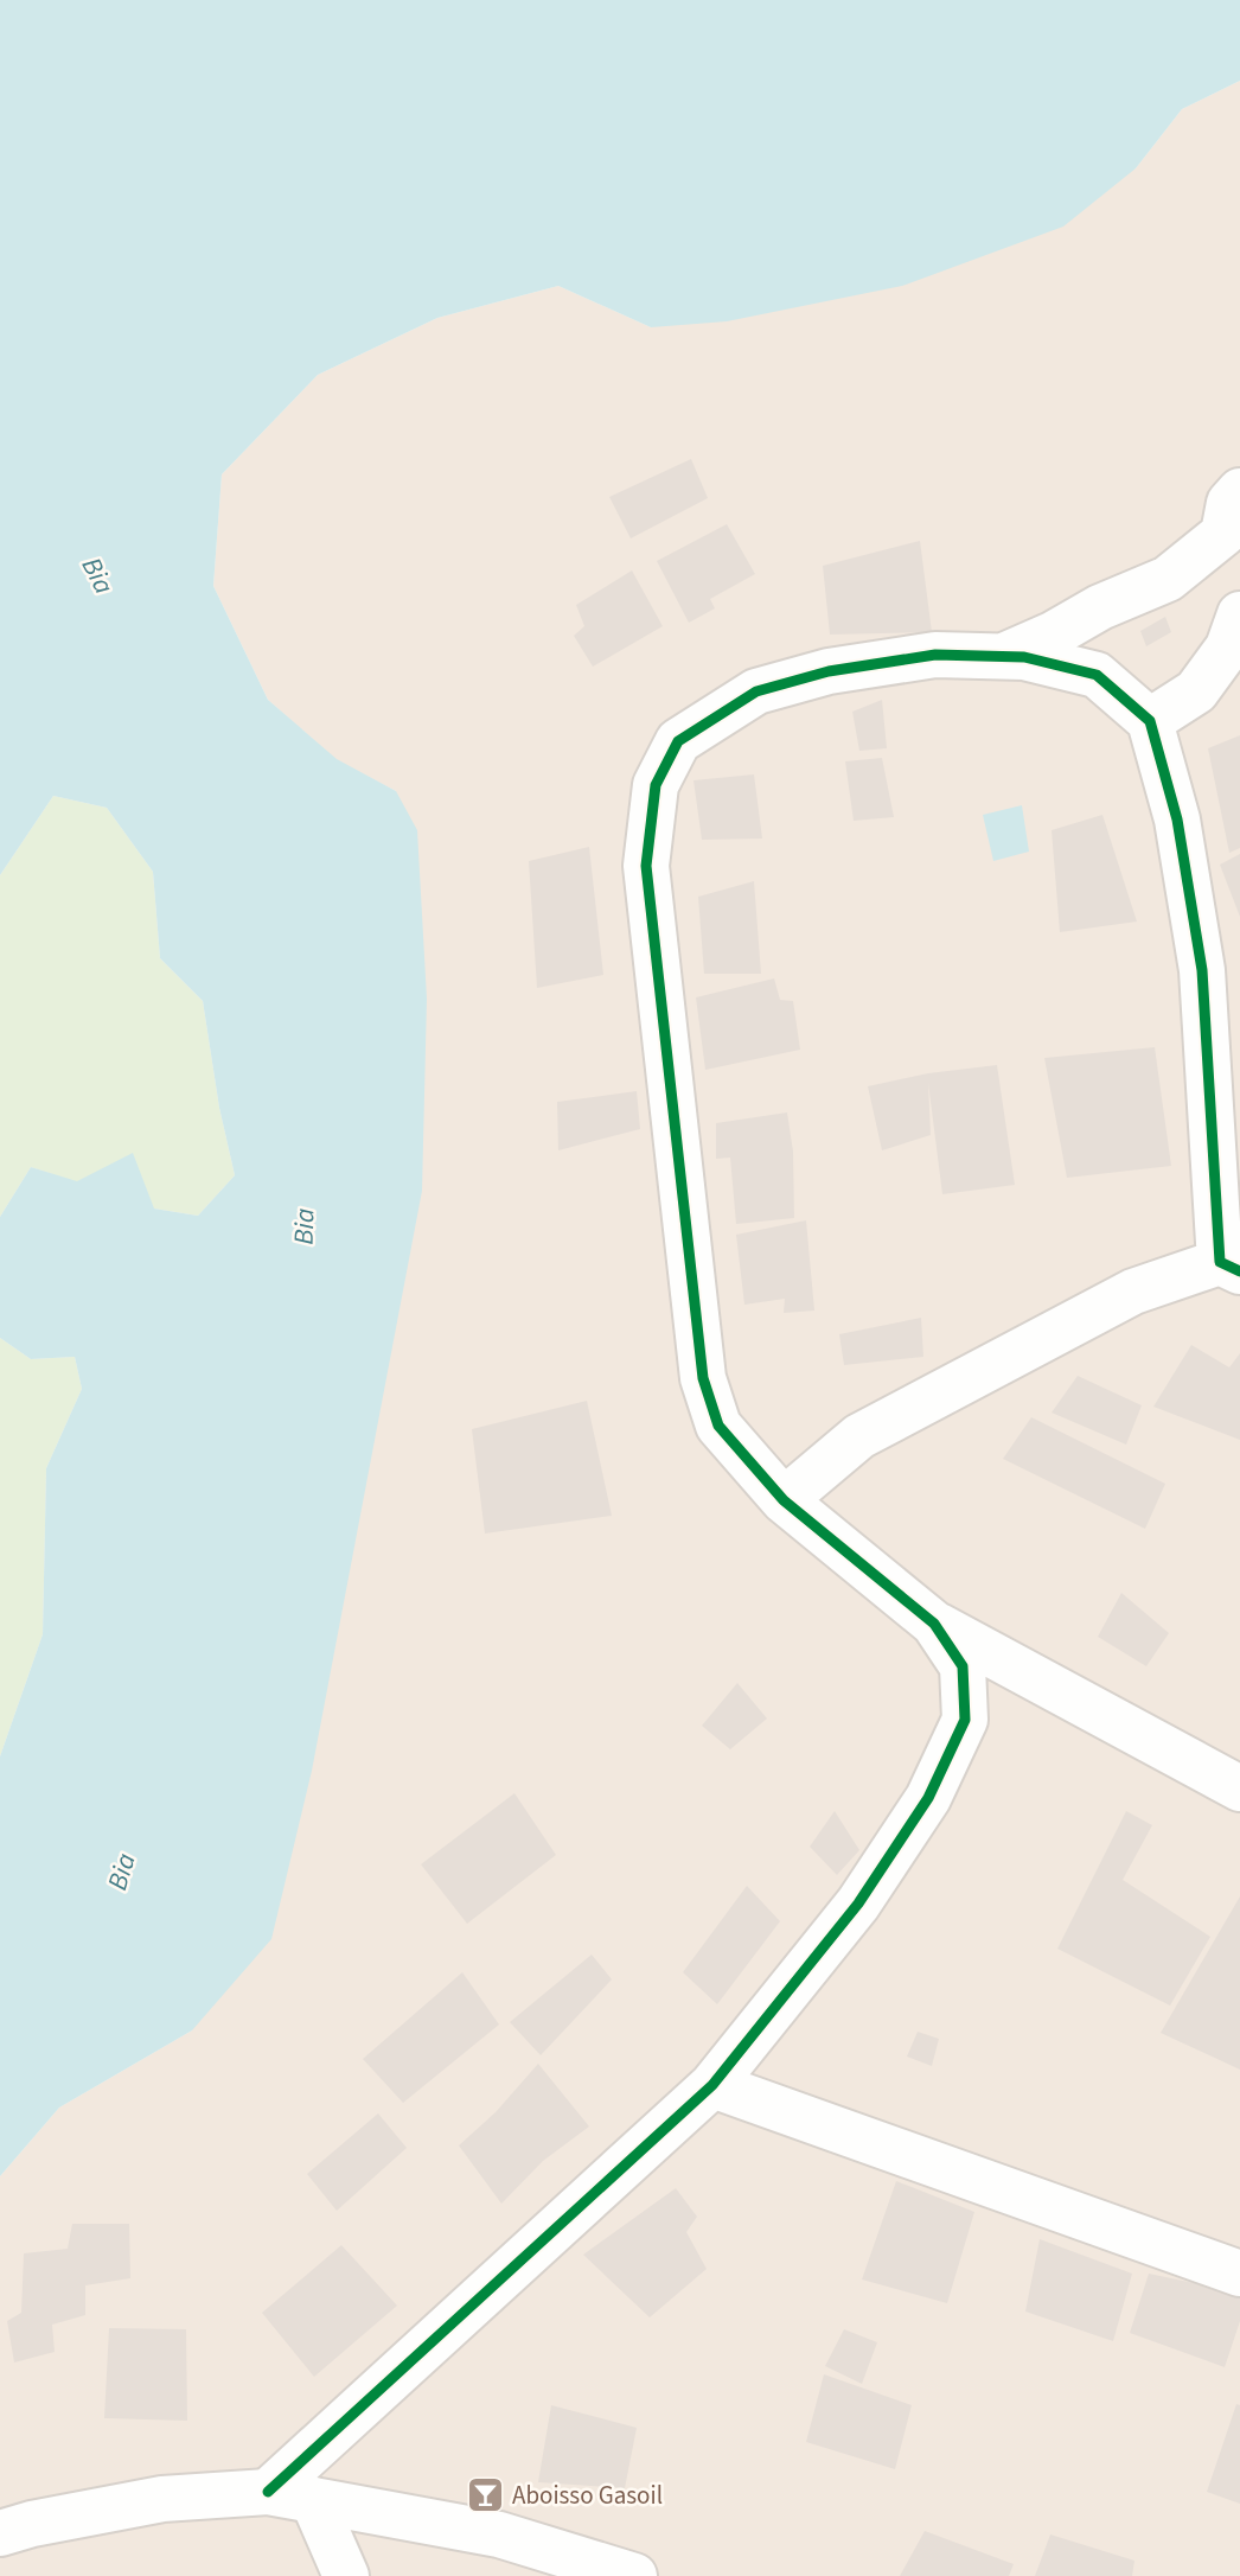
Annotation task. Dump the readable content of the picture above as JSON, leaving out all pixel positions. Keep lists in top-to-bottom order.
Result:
{
  "water": ["Bia"],
  "places": {
    "bar": ["Aboisso Gasoil"]
  }
}
